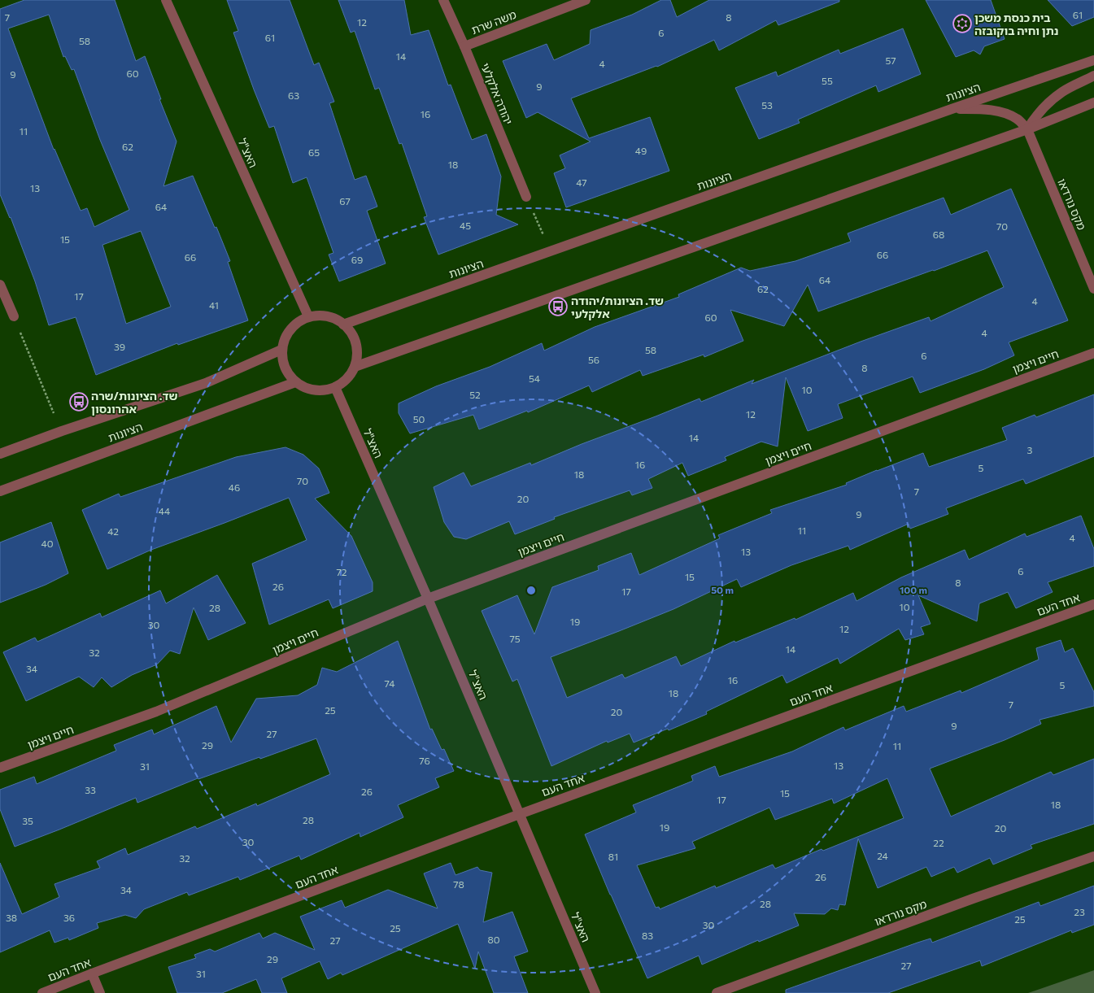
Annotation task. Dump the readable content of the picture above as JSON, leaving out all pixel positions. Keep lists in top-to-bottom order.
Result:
{
  "streets": {
    "street": [
      "משה שרת",
      "הציונות",
      "יהודה אלקלעי",
      "האצ\"ל",
      "מקס נורדאו",
      "חיים ויצמן",
      "אחד העם"
    ]
  },
  "crossings": [
    ["משה שרת", "יהודה אלקלעי"],
    ["הציונות", "האצ\"ל"],
    ["הציונות", "מקס נורדאו"],
    ["האצ\"ל", "חיים ויצמן"],
    ["האצ\"ל", "אחד העם"]
  ],
  "places": {
    "synagogue": ["בית כנסת משכן נתן וחיה בוקובזה"],
    "bus stop": ["שד. הציונות/יהודה אלקלעי", "שד. הציונות/שרה אהרונסון"]
  },
  "house_numbers": [
    "61",
    "7",
    "8",
    "12",
    "6",
    "61",
    "58",
    "14",
    "57",
    "4",
    "60",
    "9",
    "55",
    "9",
    "63",
    "53",
    "16",
    "11",
    "62",
    "49",
    "65",
    "18",
    "47",
    "13",
    "67",
    "64",
    "45",
    "70",
    "68",
    "15",
    "66",
    "66",
    "69",
    "64",
    "62",
    "17",
    "4",
    "41",
    "60",
    "4",
    "39",
    "58",
    "6",
    "56",
    "8",
    "54",
    "10",
    "52",
    "12",
    "50",
    "14",
    "3",
    "16",
    "5",
    "18",
    "70",
    "46",
    "7",
    "20",
    "44",
    "9",
    "11",
    "42",
    "4",
    "40",
    "13",
    "6",
    "72",
    "15",
    "8",
    "26",
    "17",
    "10",
    "28",
    "19",
    "30",
    "12",
    "75",
    "14",
    "32",
    "34",
    "16",
    "74",
    "5",
    "18",
    "7",
    "25",
    "20",
    "9",
    "27",
    "29",
    "11",
    "76",
    "13",
    "31",
    "33",
    "26",
    "15",
    "17",
    "18",
    "28",
    "35",
    "19",
    "20",
    "30",
    "22",
    "24",
    "81",
    "32",
    "26",
    "78",
    "34",
    "28",
    "23",
    "38",
    "36",
    "25",
    "30",
    "25",
    "83",
    "80",
    "27",
    "29",
    "27",
    "31"
  ],
  "rings": ["50 m", "100 m"]
}
